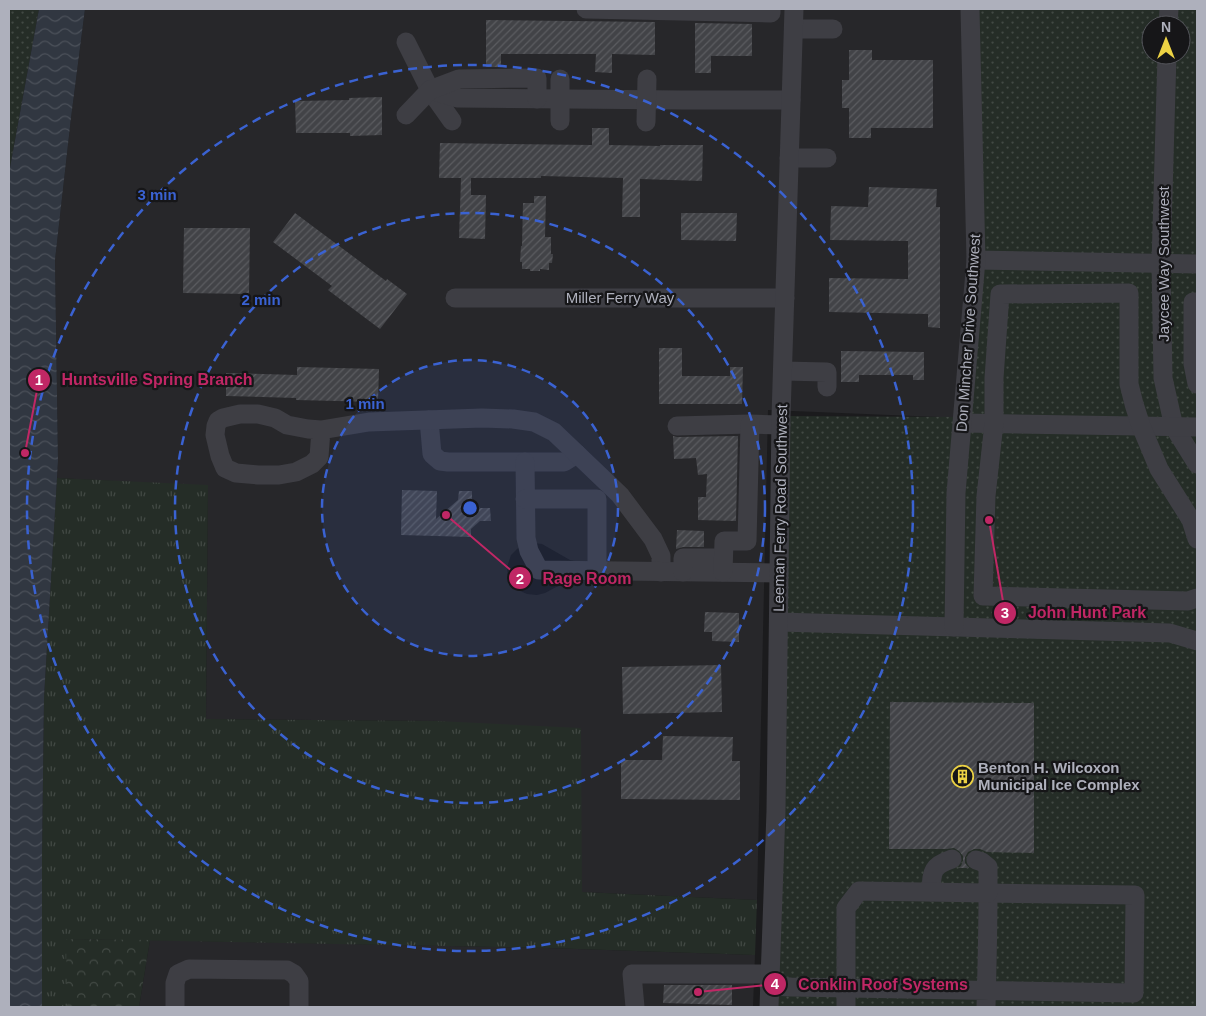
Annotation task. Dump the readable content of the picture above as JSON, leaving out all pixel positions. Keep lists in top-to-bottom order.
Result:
{
  "streets": {
    "street": [
      "Jaycee Way Southwest",
      "Miller Ferry Way",
      "Don Mincher Drive Southwest",
      "Leeman Ferry Road Southwest"
    ]
  },
  "crossings": [
    ["Miller Ferry Way", "Leeman Ferry Road Southwest"]
  ],
  "places": {
    "other": [
      "Huntsville Spring Branch",
      "Rage Room",
      "John Hunt Park",
      "Conklin Roof Systems"
    ],
    "building": ["Benton H. Wilcoxon Municipal Ice Complex"]
  },
  "north": "top",
  "rings": ["3 min", "2 min", "1 min"]
}
